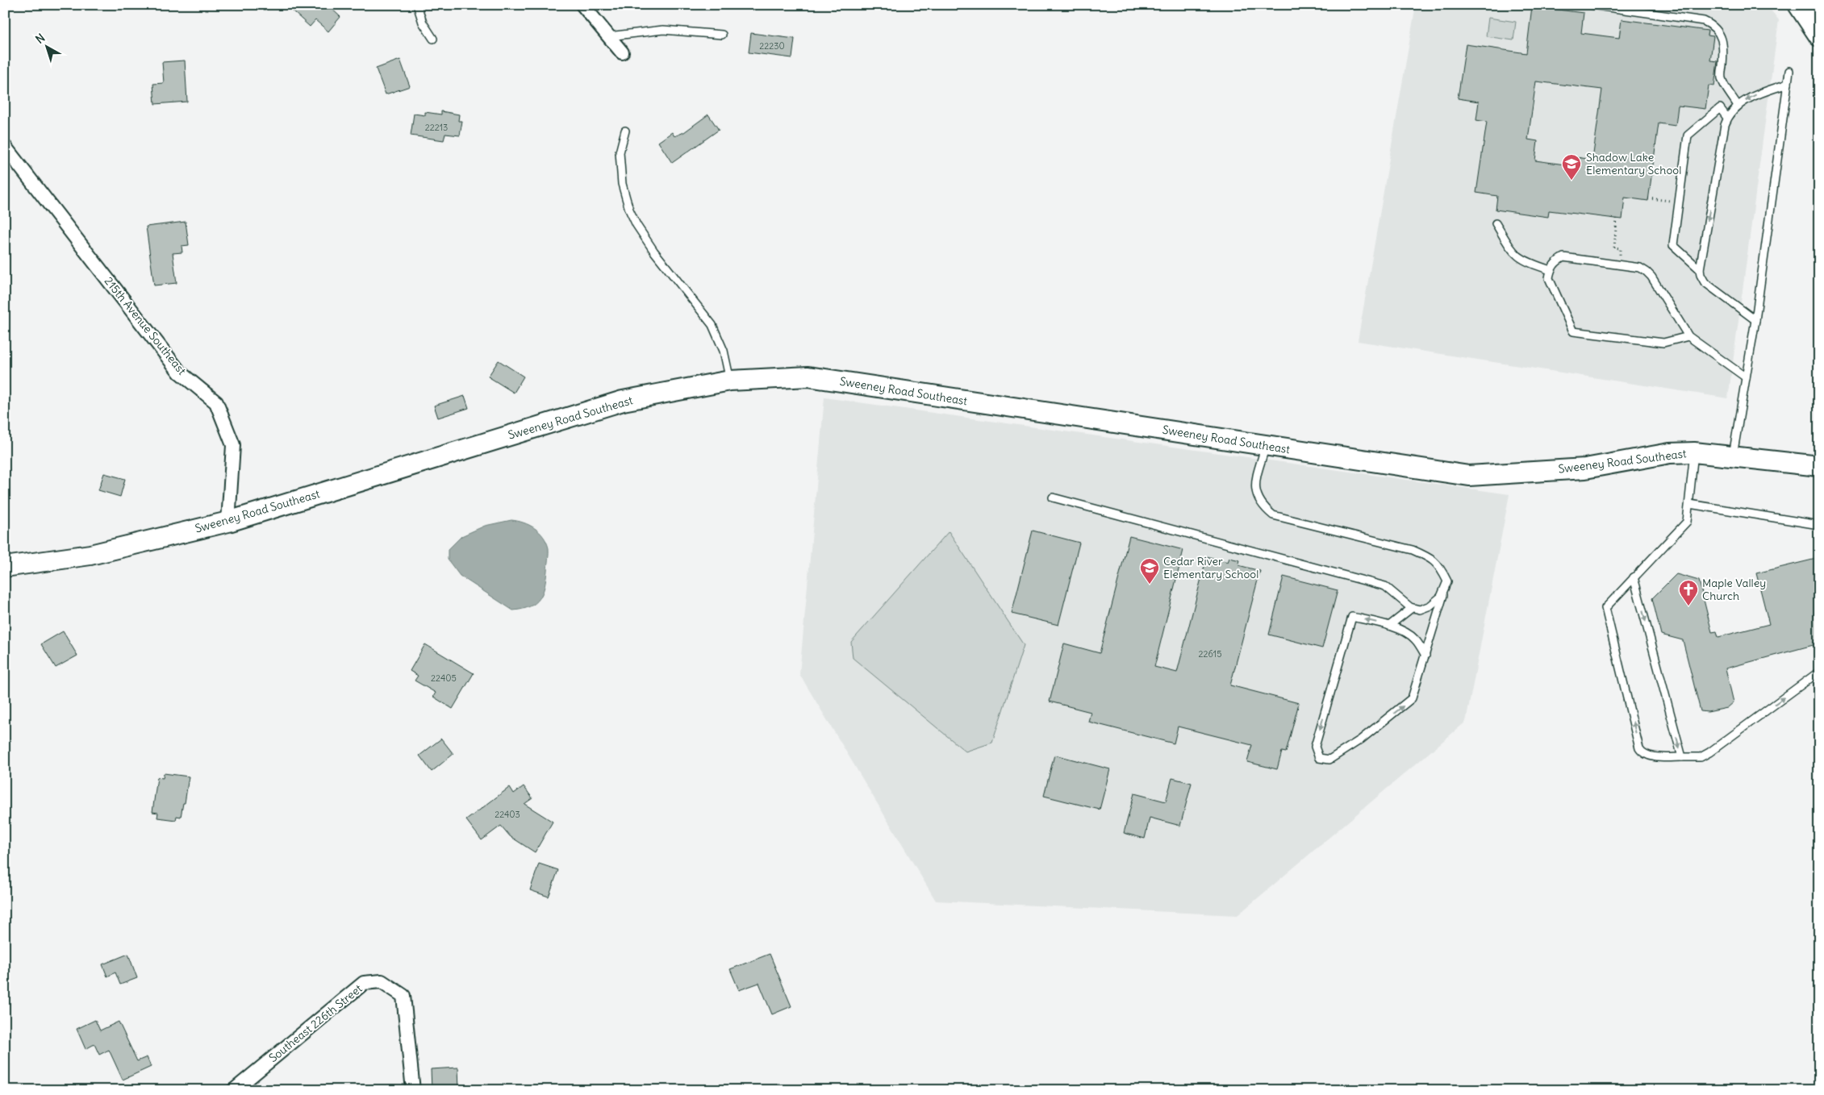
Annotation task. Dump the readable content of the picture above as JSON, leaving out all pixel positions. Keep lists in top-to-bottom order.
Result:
{
  "streets": {
    "street": ["215th Avenue Southeast", "Sweeney Road Southeast", "Southeast 226th Street"]
  },
  "crossings": [
    ["215th Avenue Southeast", "Sweeney Road Southeast"]
  ],
  "places": {
    "school or university": ["Shadow Lake Elementary School", "Cedar River Elementary School"],
    "church": ["Maple Valley Church"]
  },
  "house_numbers": [
    "22230",
    "22213",
    "22615",
    "22405",
    "22403"
  ],
  "north": "top left"
}
